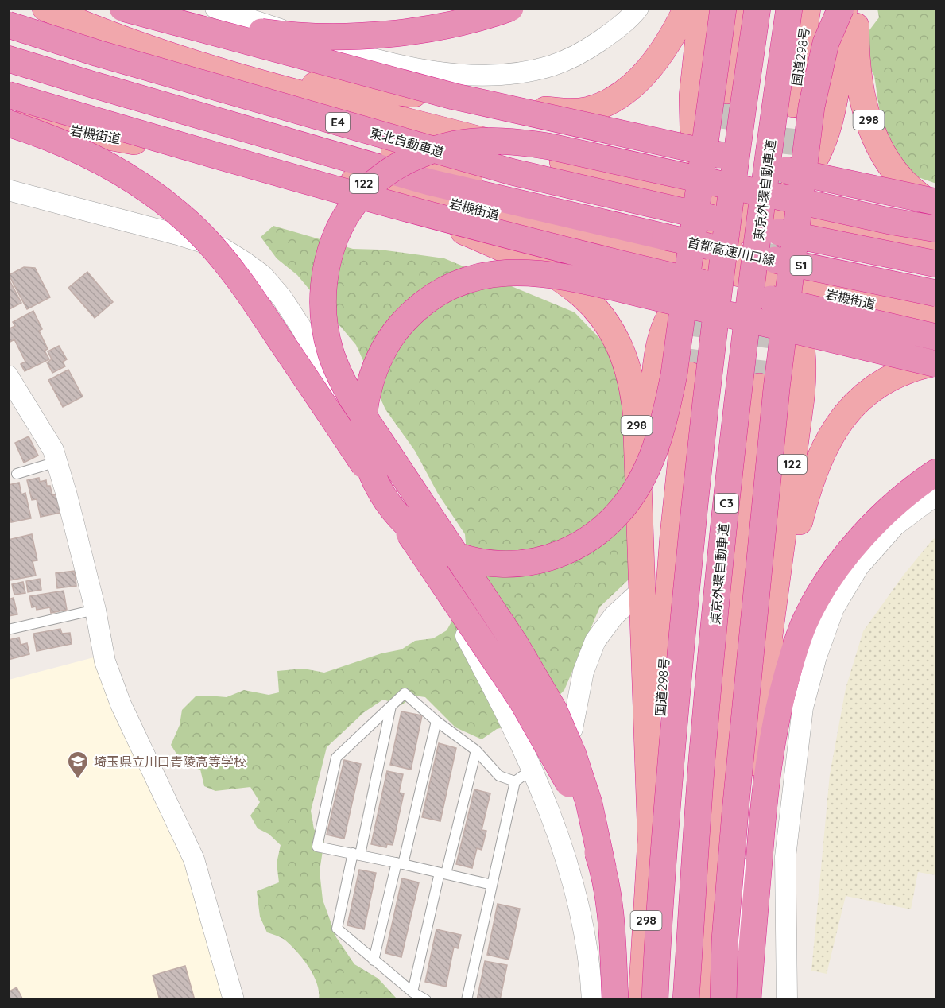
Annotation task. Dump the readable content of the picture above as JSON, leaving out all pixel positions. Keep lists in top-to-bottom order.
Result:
{
  "streets": {
    "highway": [
      "国道298号",
      "298",
      "E4",
      "岩槻街道",
      "東北自動車道",
      "122",
      "東京外環自動車道",
      "首都高速川口線",
      "S1",
      "C3"
    ]
  },
  "crossings": [
    ["国道298号", "298"],
    ["298", "岩槻街道"],
    ["298", "122"],
    ["岩槻街道", "122"],
    ["岩槻街道", "首都高速川口線"],
    ["東北自動車道", "S1"]
  ],
  "places": {
    "school or university": ["埼玉県立川口青陵高等学校"]
  }
}
